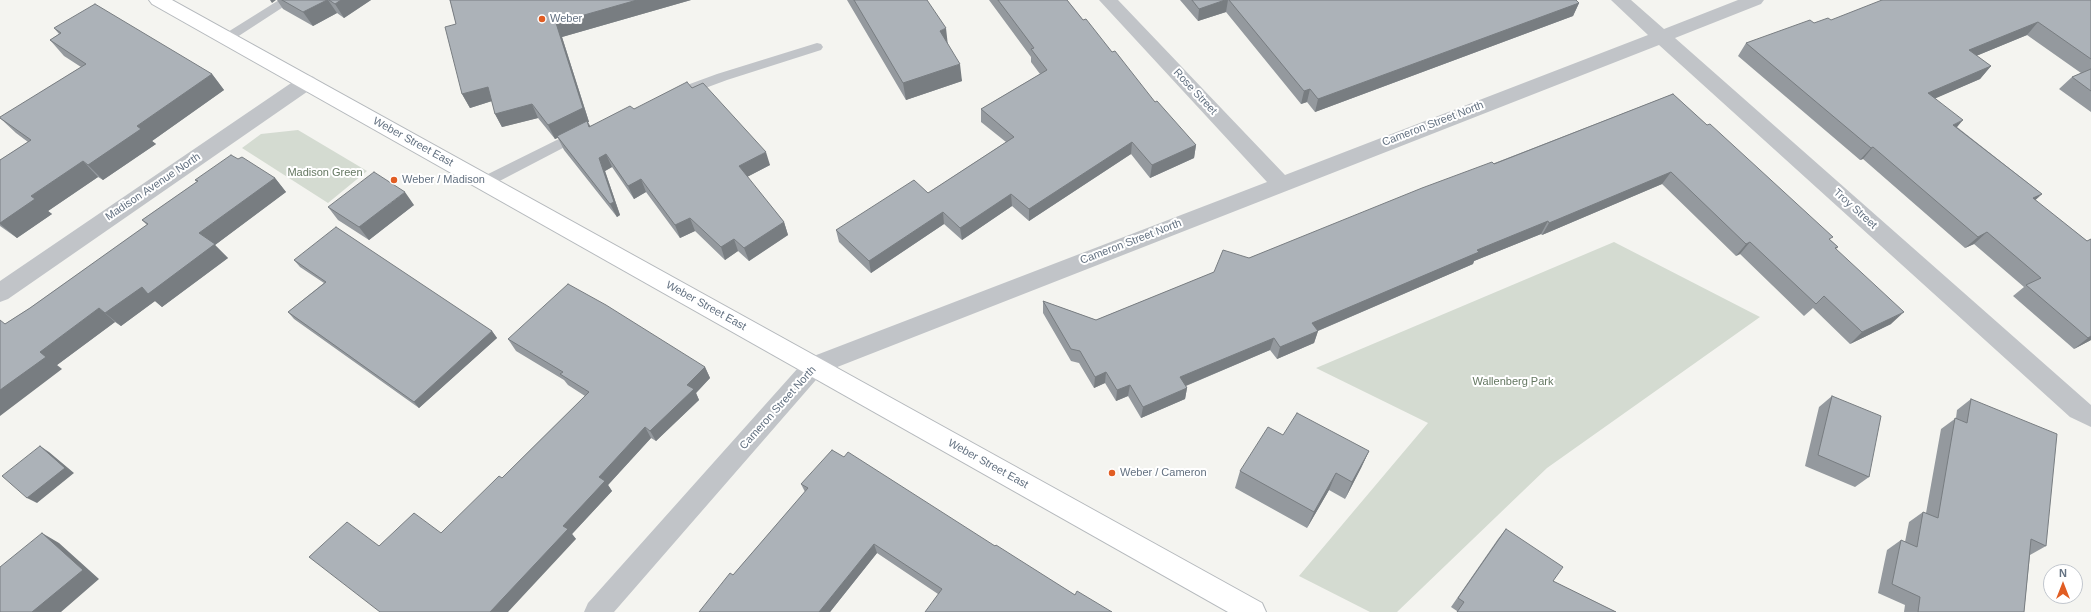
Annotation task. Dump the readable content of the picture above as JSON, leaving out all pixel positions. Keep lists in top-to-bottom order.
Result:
{
  "streets": {
    "main road": ["Weber Street East"],
    "street": [
      "Rose Street",
      "Cameron Street North",
      "Madison Avenue North",
      "Troy Street"
    ]
  },
  "crossings": [
    ["Rose Street", "Cameron Street North"],
    ["Cameron Street North", "Weber Street East"],
    ["Cameron Street North", "Troy Street"],
    ["Weber Street East", "Madison Avenue North"]
  ],
  "parks": ["Madison Green", "Wallenberg Park"],
  "places": ["Weber", "Weber / Madison", "Weber / Cameron"],
  "north": "top"
}
